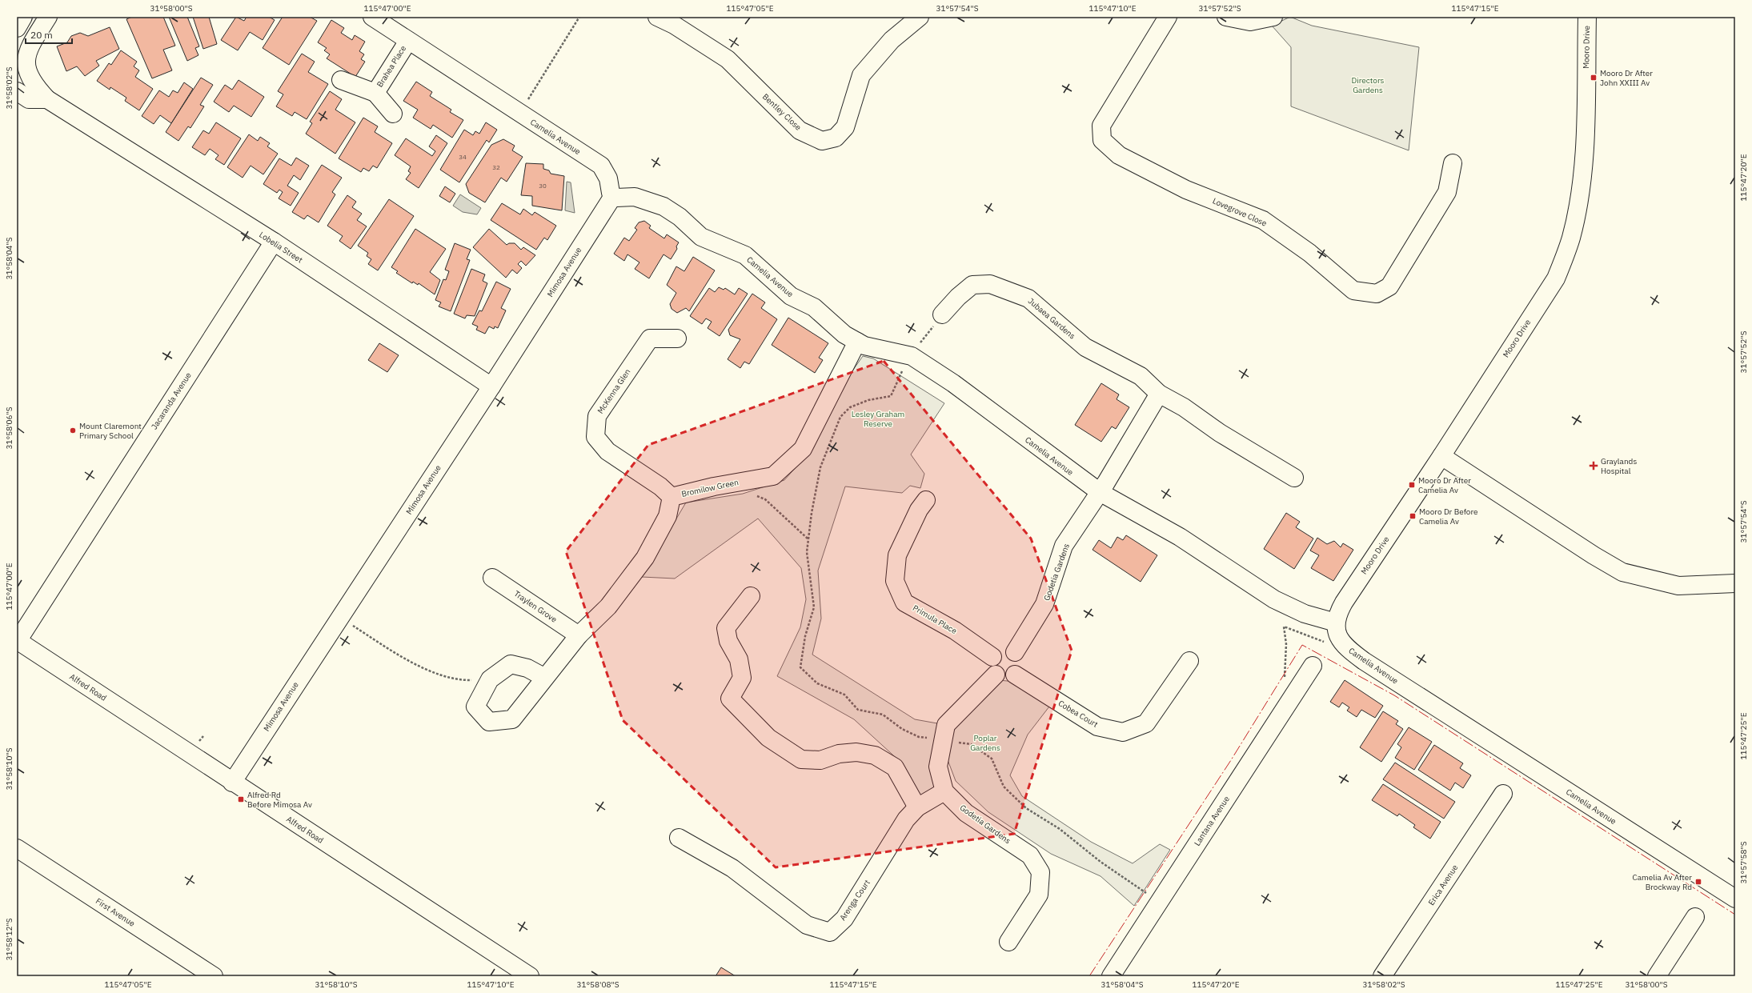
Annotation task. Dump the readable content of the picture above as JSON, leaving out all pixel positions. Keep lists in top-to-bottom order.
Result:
{
  "streets": {
    "street": [
      "Mooro Drive",
      "Brahea Place",
      "Bentley Close",
      "Camelia Avenue",
      "Lovegrove Close",
      "Lobelia Street",
      "Mimosa Avenue",
      "Jubaea Gardens",
      "McKenna Glen",
      "Jacaranda Avenue",
      "Bromilow Green",
      "Godetia Gardens",
      "Traylen Grove",
      "Primula Place",
      "Alfred Road",
      "Cobea Court",
      "Lantana Avenue",
      "Erica Avenue",
      "Arenga Court",
      "First Avenue"
    ]
  },
  "crossings": [
    ["Mooro Drive", "Camelia Avenue"],
    ["Brahea Place", "Camelia Avenue"],
    ["Camelia Avenue", "Mimosa Avenue"],
    ["Camelia Avenue", "Bromilow Green"],
    ["Camelia Avenue", "Godetia Gardens"],
    ["Lobelia Street", "Mimosa Avenue"],
    ["Lobelia Street", "Jacaranda Avenue"],
    ["Mimosa Avenue", "Alfred Road"],
    ["McKenna Glen", "Bromilow Green"],
    ["Jacaranda Avenue", "Alfred Road"],
    ["Bromilow Green", "Traylen Grove"],
    ["Godetia Gardens", "Primula Place"],
    ["Godetia Gardens", "Cobea Court"],
    ["Godetia Gardens", "Arenga Court"],
    ["Primula Place", "Cobea Court"]
  ],
  "parks": ["Directors Gardens", "Lesley Graham Reserve", "Poplar Gardens"],
  "places": {
    "transit": [
      "Mooro Dr After John XXIII Av",
      "Mooro Dr After Camelia Av",
      "Mooro Dr Before Camelia Av",
      "Alfred Rd Before Mimosa Av",
      "Camelia Av After Brockway Rd"
    ],
    "other": ["Mount Claremont Primary School"],
    "health": ["Graylands Hospital"]
  },
  "house_numbers": ["34", "32", "30"],
  "scale_bar": "20 m",
  "coordinates": [
    "31°58'00\"S",
    "115°47'00\"E",
    "115°47'05\"E",
    "31°57'54\"S",
    "115°47'10\"E",
    "31°57'52\"S",
    "115°47'15\"E",
    "31°58'02\"S",
    "115°47'20\"E",
    "31°58'04\"S",
    "31°58'06\"S",
    "115°47'25\"E",
    "31°58'10\"S",
    "31°57'58\"S",
    "31°58'12\"S",
    "31°58'08\"S"
  ]
}
